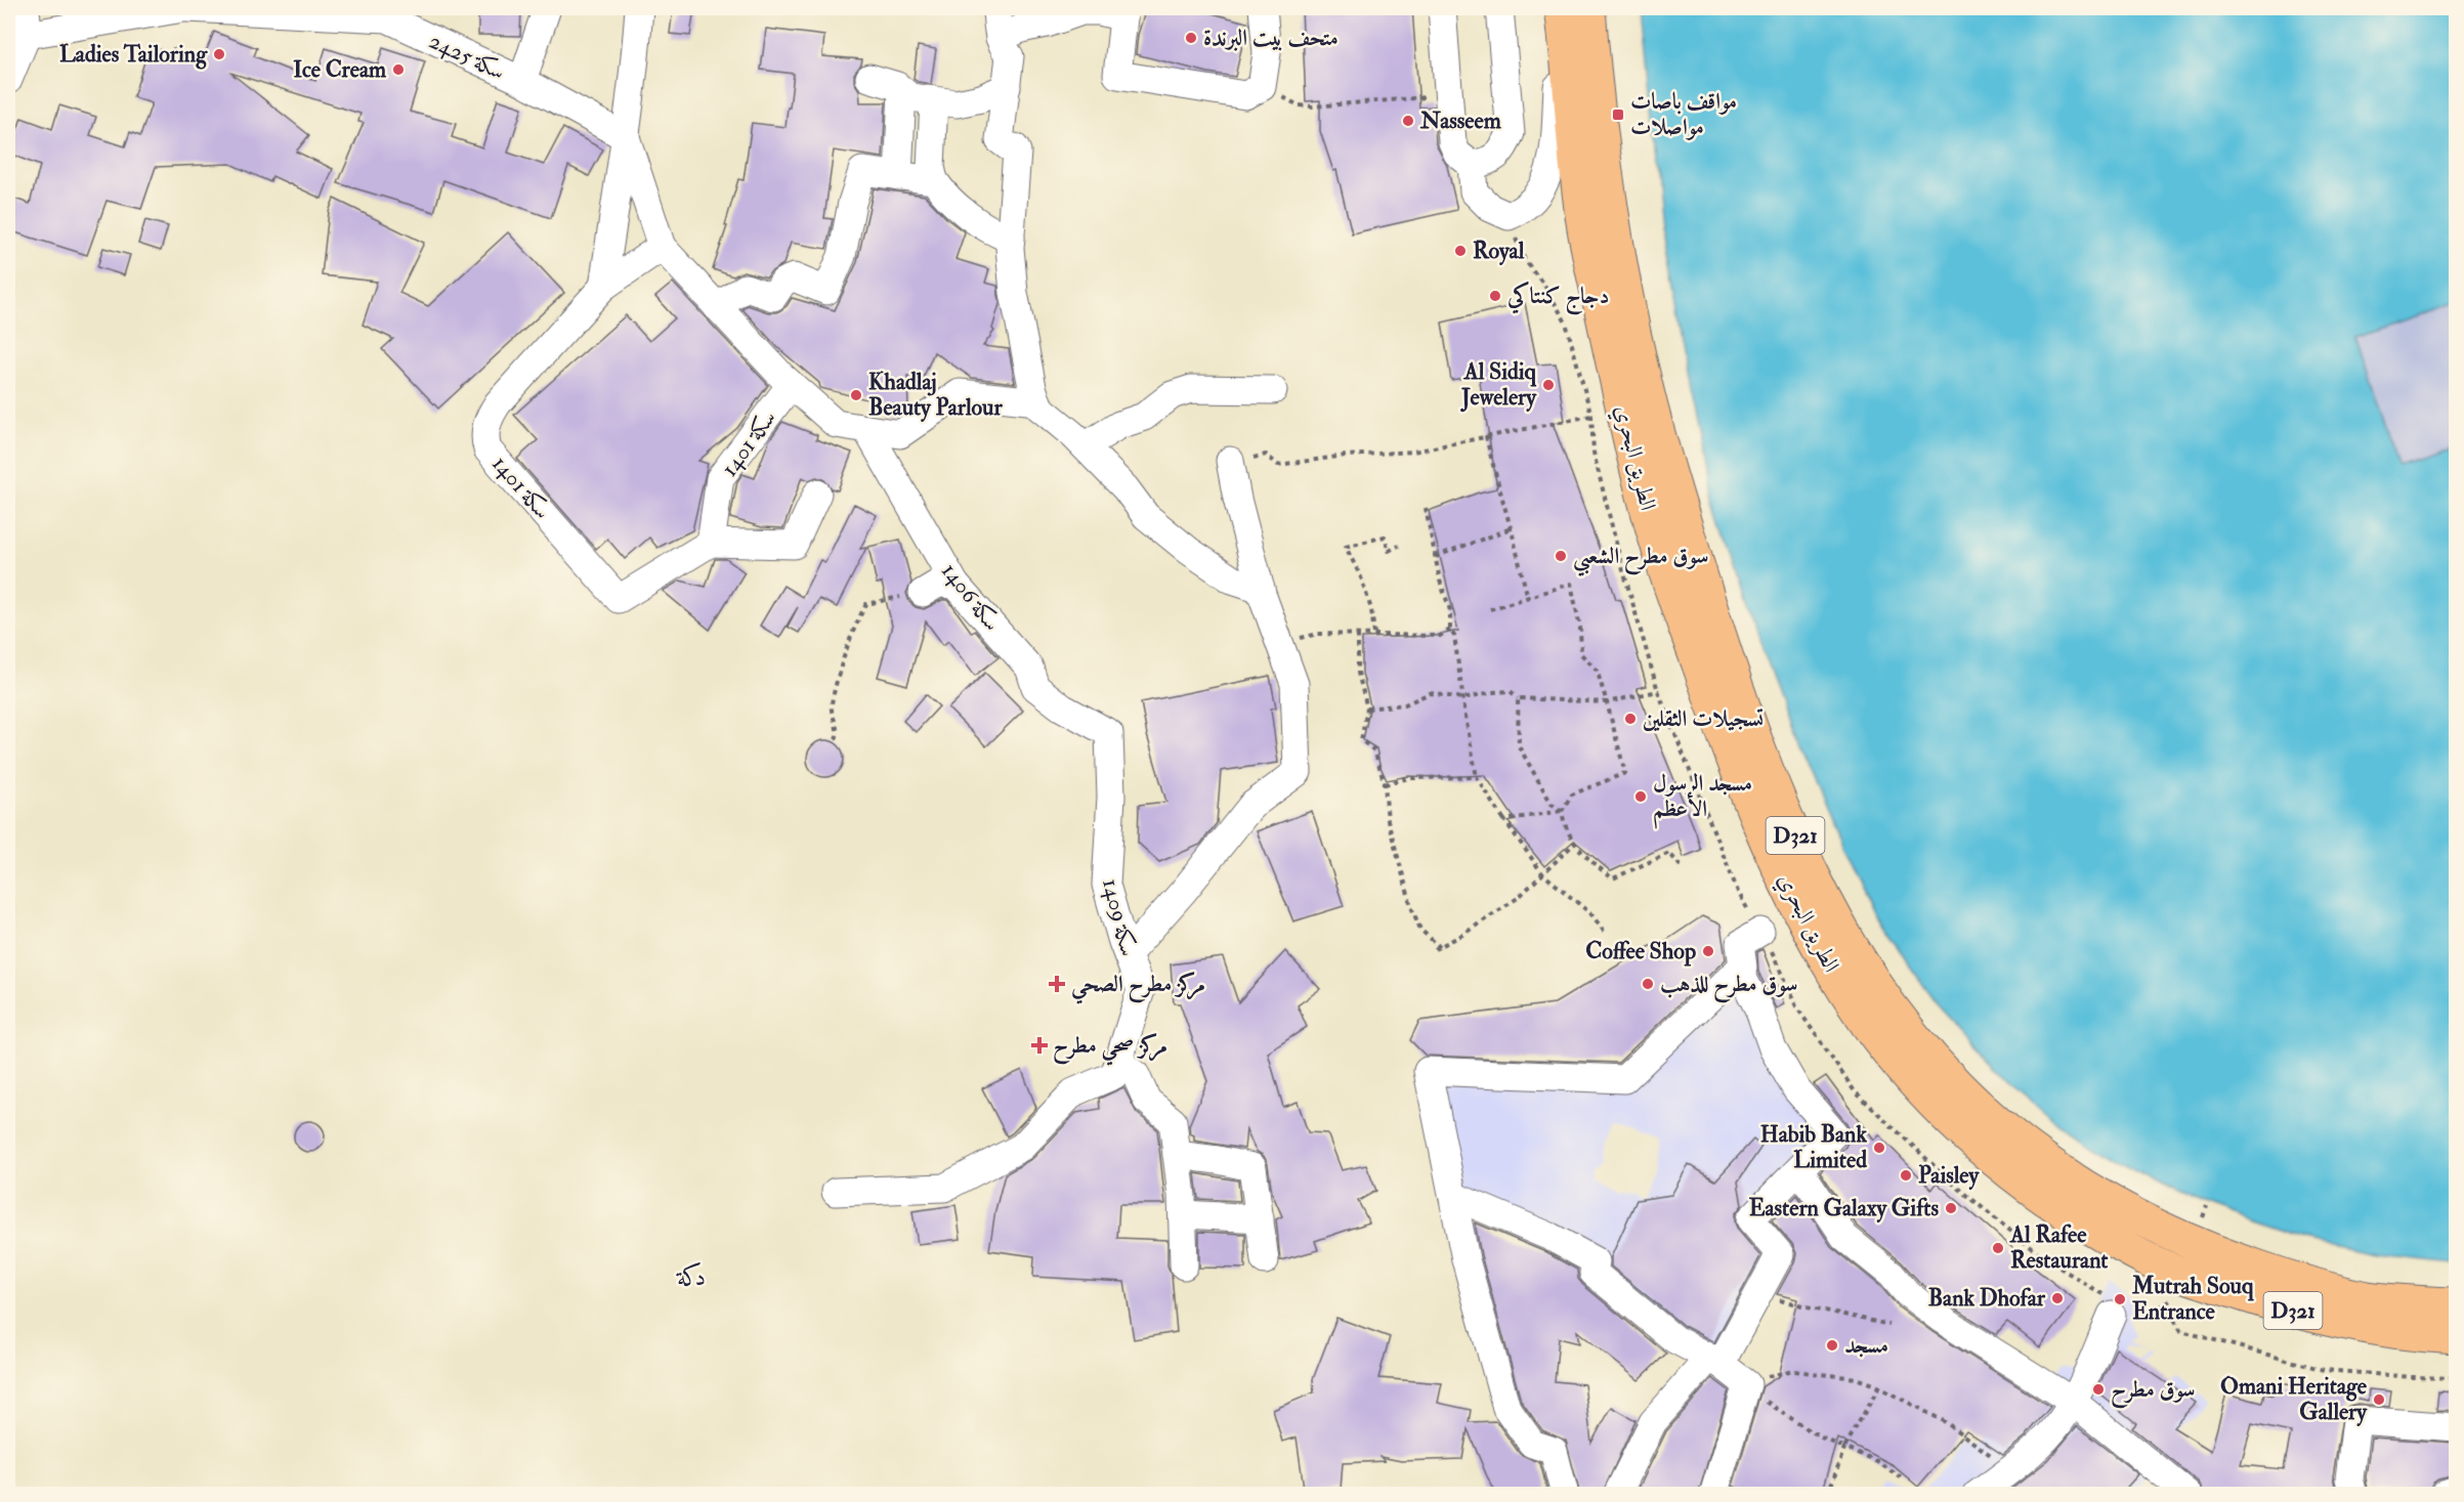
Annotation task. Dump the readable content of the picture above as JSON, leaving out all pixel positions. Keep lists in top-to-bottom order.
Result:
{
  "streets": {
    "main road": ["الطريق البحري", "D321"],
    "street": [
      "سكة 2425",
      "سكة 1401",
      "1401 سكة",
      "1406 سكة",
      "1409 سكة"
    ]
  },
  "crossings": [
    ["سكة 1401", "1401 سكة"],
    ["1406 سكة", "1409 سكة"]
  ],
  "districts": ["دكة"],
  "places": {
    "other": [
      "متحف بيت البرندة",
      "Ladies Tailoring",
      "Ice Cream",
      "Nasseem",
      "Royal",
      "دجاج كنتاكي",
      "Al Sidiq Jewelery",
      "Khadlaj Beauty Parlour",
      "سوق مطرح الشعبي",
      "تسجيلات الثقلين",
      "مسجد الرسول الأعظم",
      "Coffee Shop",
      "سوق مطرح للذهب",
      "Habib Bank Limited",
      "Paisley",
      "Eastern Galaxy Gifts",
      "Al Rafee Restaurant",
      "Bank Dhofar",
      "Mutrah Souq Entrance",
      "مسجد",
      "سوق مطرح",
      "Omani Heritage Gallery"
    ],
    "transit": ["مواقف باصات مواصلات"],
    "health": ["مركز مطرح الصحي", "مركز صحي مطرح"]
  }
}
